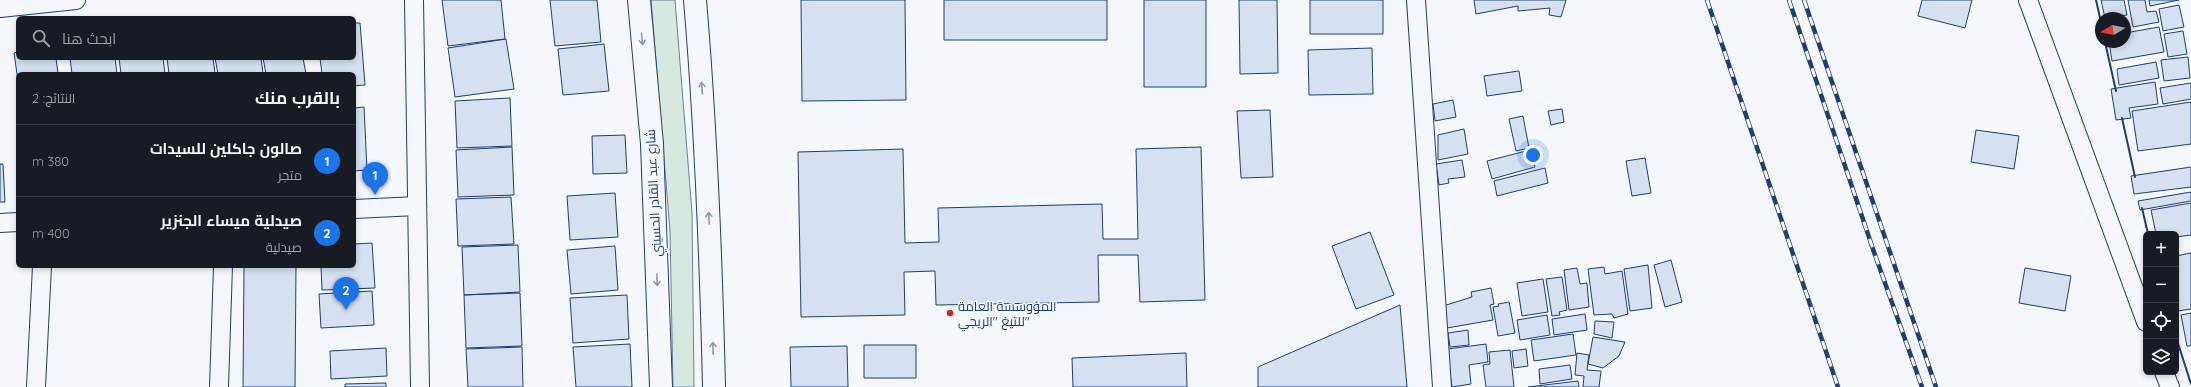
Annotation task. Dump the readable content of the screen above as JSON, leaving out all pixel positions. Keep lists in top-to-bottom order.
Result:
{
  "streets": {
    "main road": ["شارع عبد القادر الحسيني"]
  },
  "places": ["المؤوسسة العامة للتيغ \"الريجي\""],
  "north": "left",
  "page": {
    "search": "ابحث هنا",
    "heading": ["بالقرب منك", "النتائج: 2"],
    "list": [
      {
        "mark": "1",
        "name": "صالون جاكلين للسيدات",
        "note": "متجر",
        "value": "380 m"
      },
      {
        "mark": "2",
        "name": "صيدلية ميساء الجنزير",
        "note": "صيدلية",
        "value": "400 m"
      }
    ],
    "pins": ["1", "2"],
    "map_buttons": ["+", "−"]
  }
}
